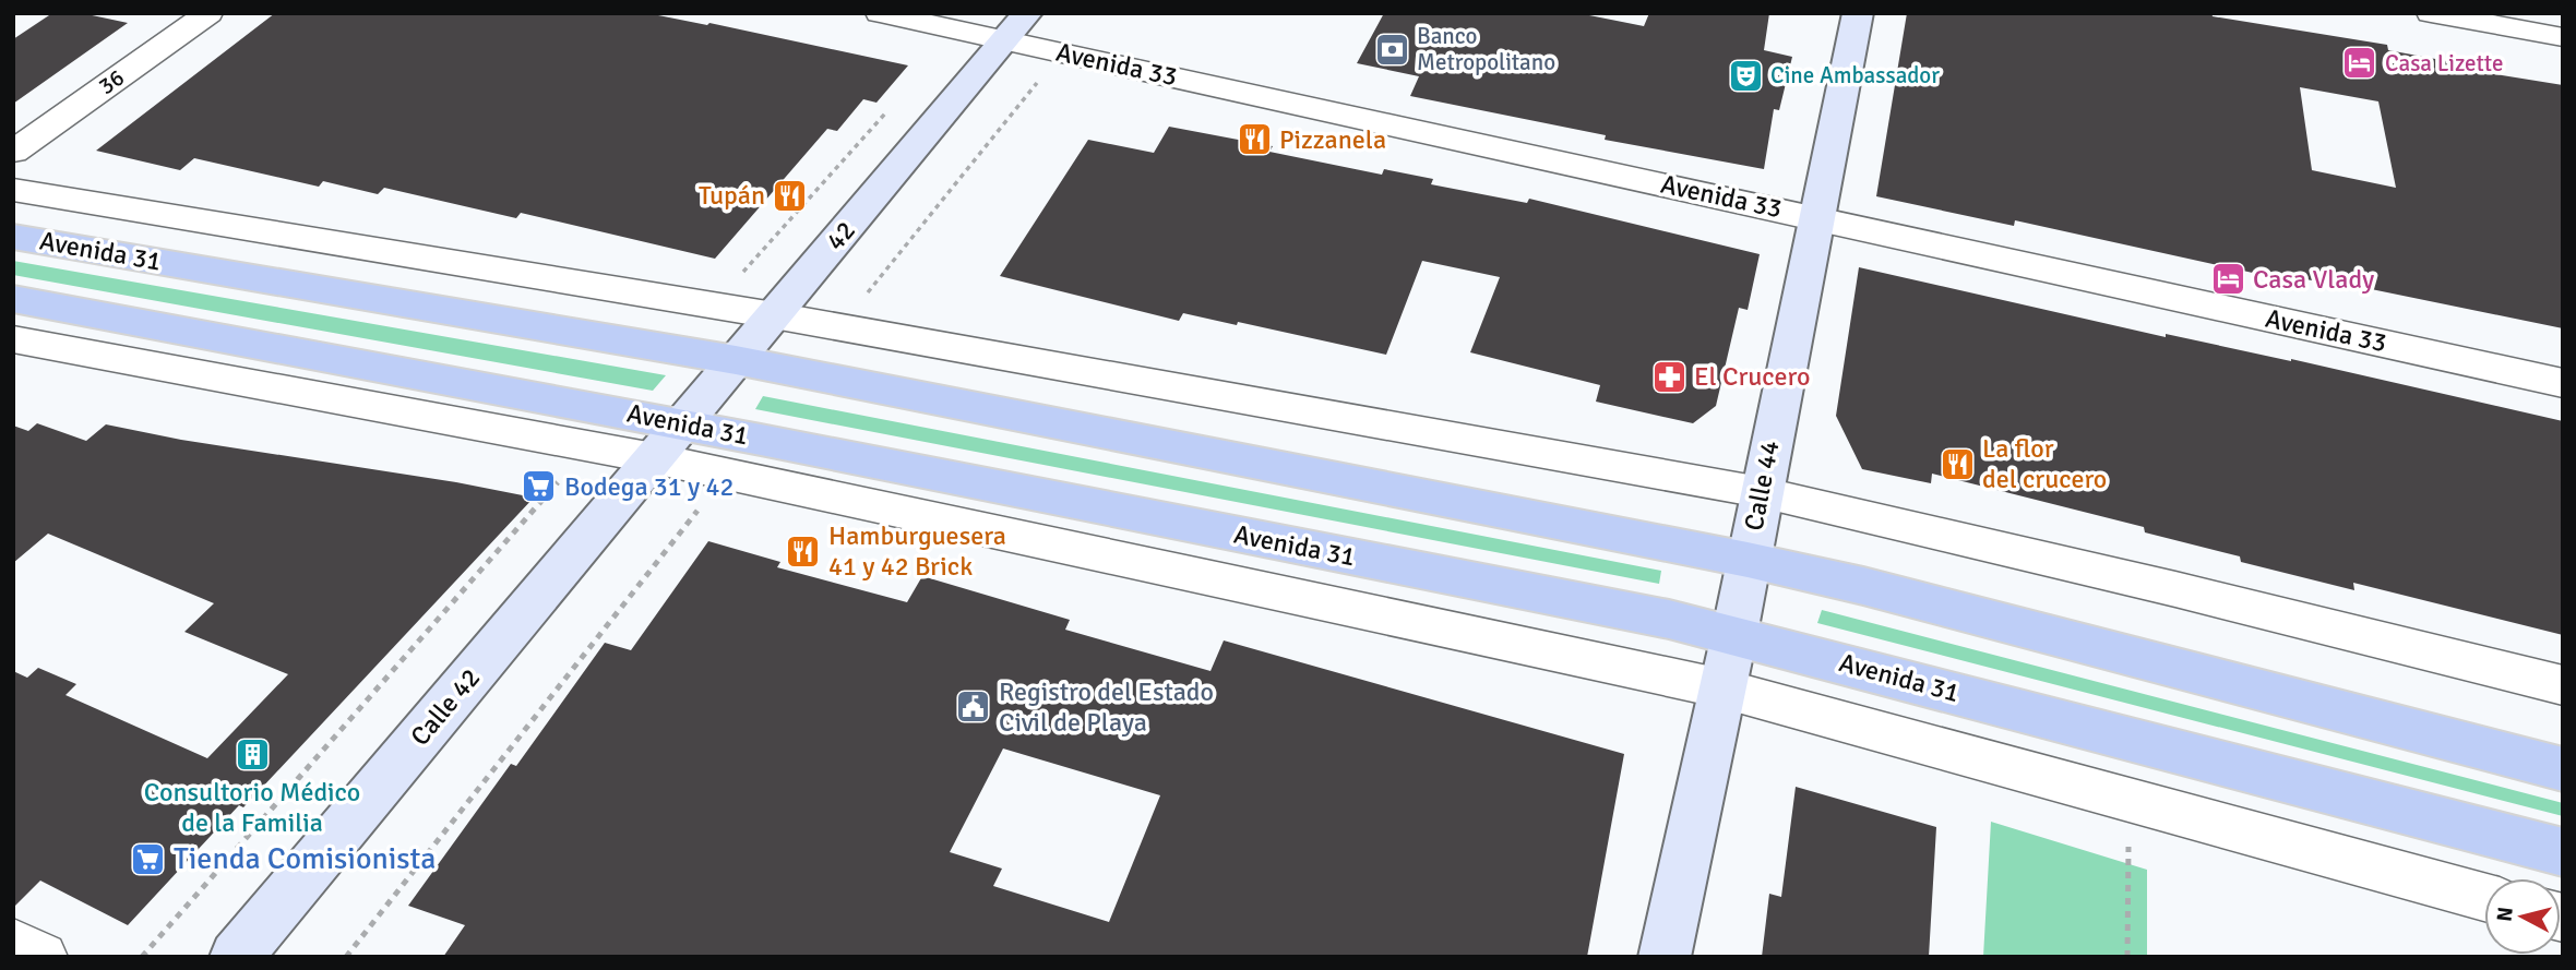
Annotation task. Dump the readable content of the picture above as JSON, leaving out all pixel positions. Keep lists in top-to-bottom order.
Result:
{
  "streets": {
    "main road": ["Avenida 31"],
    "street": [
      "Avenida 33",
      "36",
      "42",
      "Calle 44",
      "Calle 42"
    ]
  },
  "crossings": [
    ["Avenida 33", "42"],
    ["Avenida 33", "Calle 44"],
    ["42", "Avenida 31"],
    ["42", "Calle 42"],
    ["Avenida 31", "Calle 44"],
    ["Avenida 31", "Calle 42"]
  ],
  "places": {
    "bank": ["Banco Metropolitano"],
    "hotel": ["Casa Lizette", "Casa Vlady"],
    "theatre": ["Cine Ambassador"],
    "restaurant": [
      "Pizzanela",
      "Tupán",
      "La flor del crucero",
      "Hamburguesera 41 y 42 Brick"
    ],
    "pharmacy": ["El Crucero"],
    "supermarket": ["Bodega 31 y 42", "Tienda Comisionista"],
    "public building": ["Registro del Estado Civil de Playa"],
    "building": ["Consultorio Médico de la Familia"]
  },
  "north": "left"
}
